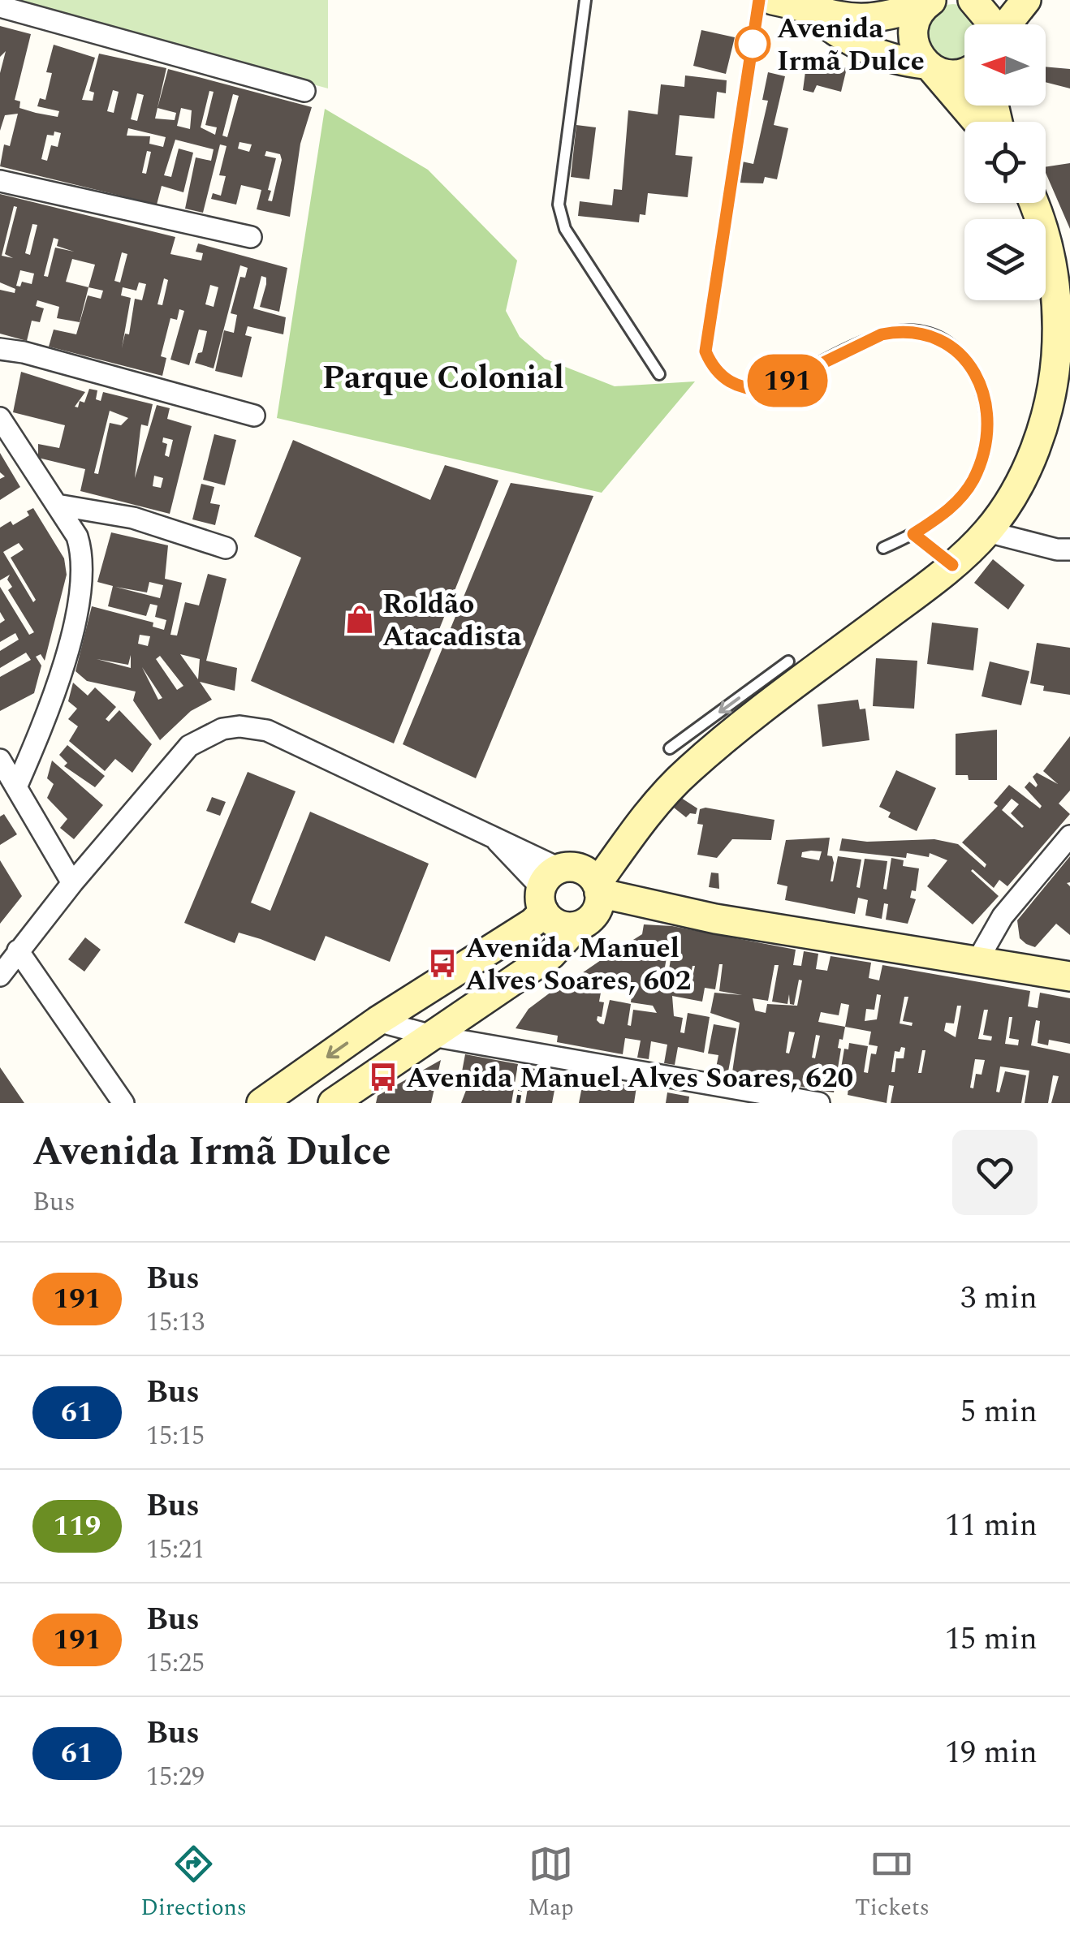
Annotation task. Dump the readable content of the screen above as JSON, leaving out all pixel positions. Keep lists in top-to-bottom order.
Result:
{
  "districts": ["Parque Colonial"],
  "places": {
    "other": ["Avenida Irmã Dulce"],
    "shop": ["Roldão Atacadista"],
    "bus stop": ["Avenida Manuel Alves Soares, 602", "Avenida Manuel Alves Soares, 620"]
  },
  "lines": ["bus line 191"],
  "north": "left",
  "page": {
    "on_map": "191",
    "heading": ["Avenida Irmã Dulce", "Bus"],
    "list": [
      {
        "mark": "191",
        "name": "Bus",
        "note": "15:13",
        "value": "3 min"
      },
      {
        "mark": "61",
        "name": "Bus",
        "note": "15:15",
        "value": "5 min"
      },
      {
        "mark": "119",
        "name": "Bus",
        "note": "15:21",
        "value": "11 min"
      },
      {
        "mark": "191",
        "name": "Bus",
        "note": "15:25",
        "value": "15 min"
      },
      {
        "mark": "61",
        "name": "Bus",
        "note": "15:29",
        "value": "19 min"
      }
    ],
    "tabs": ["Directions", "Map", "Tickets"]
  }
}
